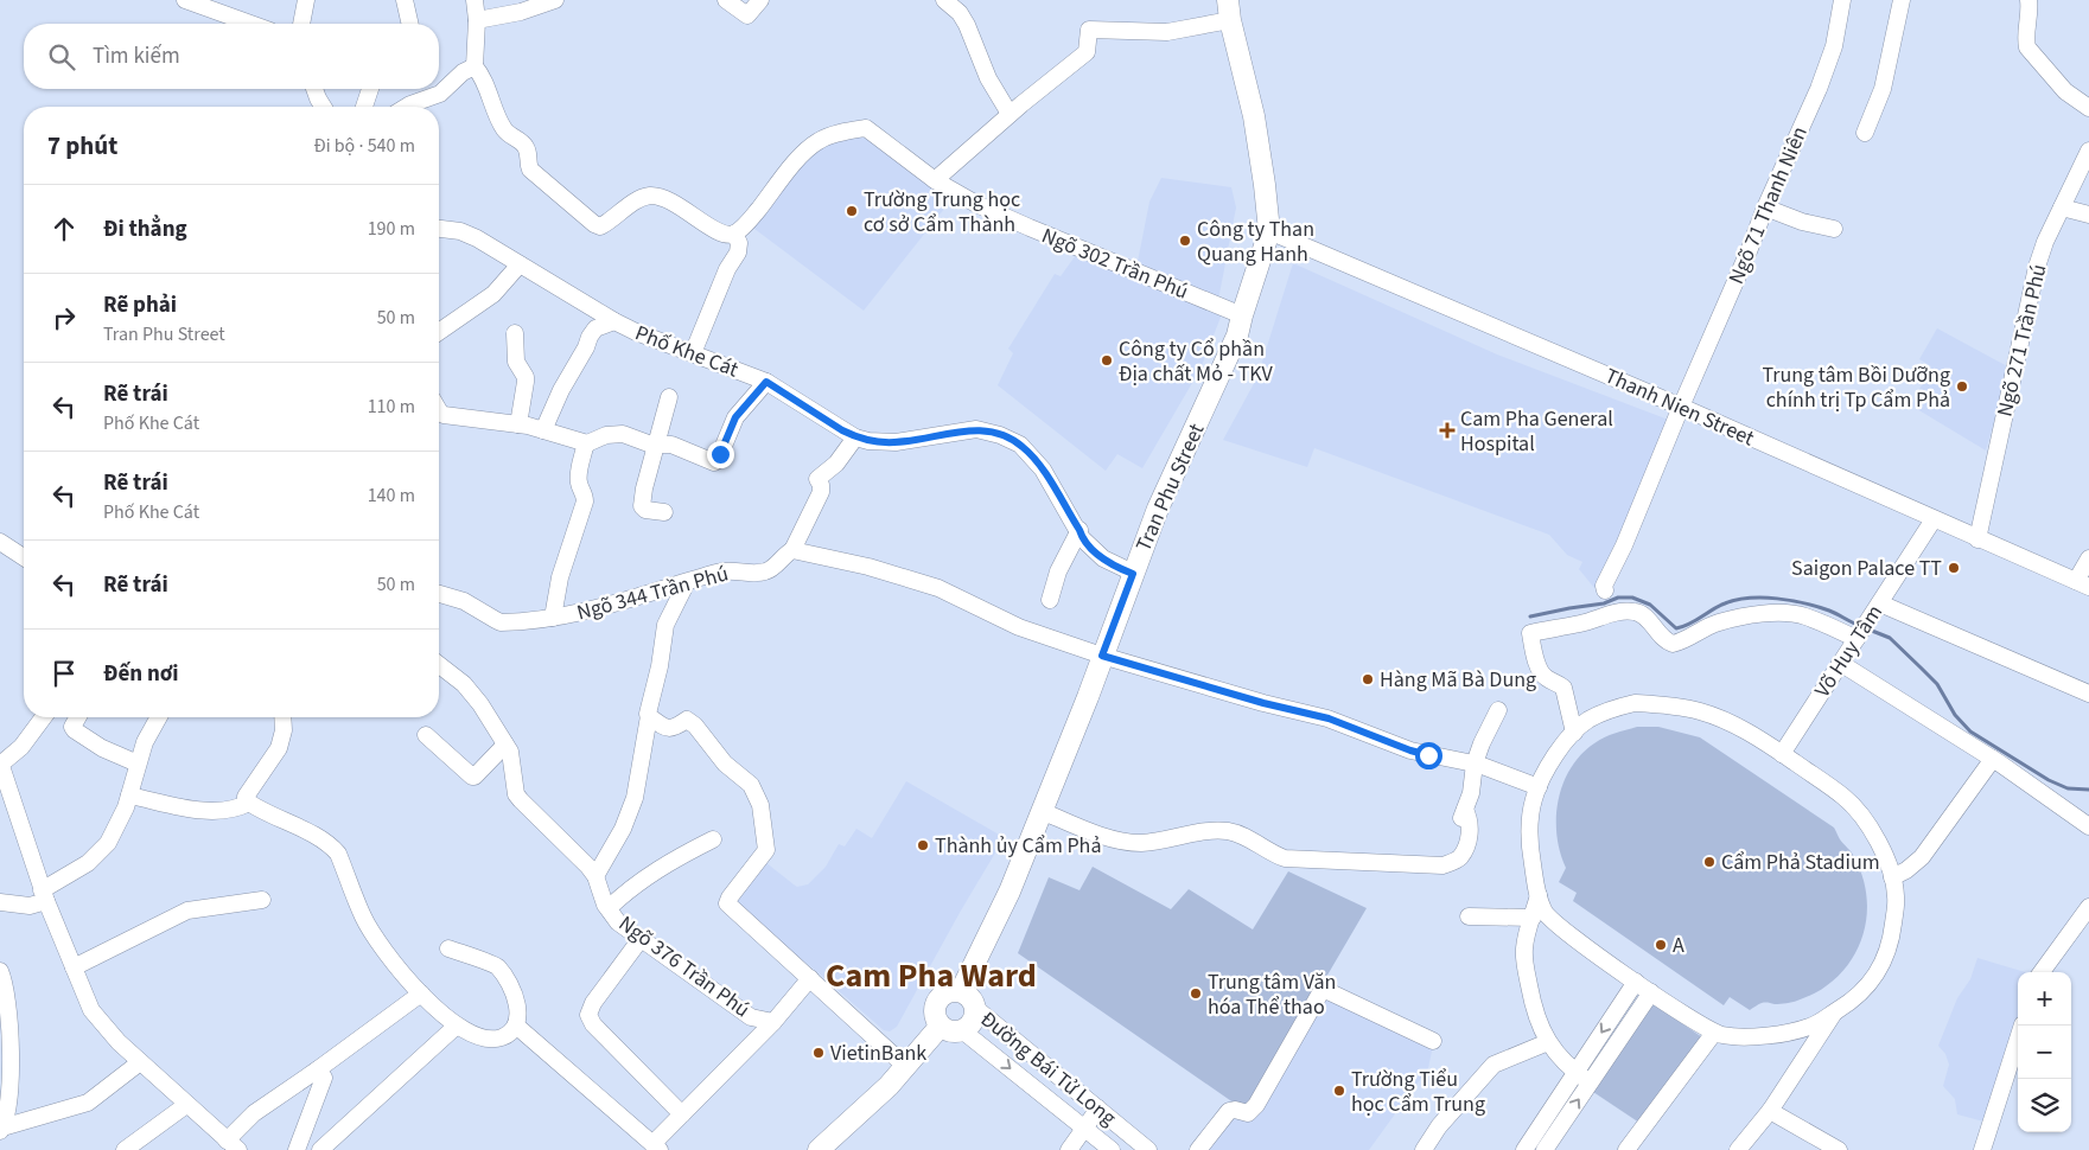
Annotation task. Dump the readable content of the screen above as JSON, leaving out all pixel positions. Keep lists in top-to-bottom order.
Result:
{
  "streets": {
    "main road": ["Tran Phu Street"],
    "street": [
      "Ngõ 71 Thanh Niên",
      "Ngõ 302 Trần Phú",
      "Ngõ 271 Trần Phú",
      "Phố Khe Cát",
      "Thanh Nien Street",
      "Ngõ 344 Trần Phú",
      "Võ Huy Tâm",
      "Ngõ 376 Trần Phú",
      "Đường Bái Tử Long"
    ]
  },
  "crossings": [
    ["Ngõ 71 Thanh Niên", "Thanh Nien Street"],
    ["Ngõ 302 Trần Phú", "Tran Phu Street"],
    ["Ngõ 271 Trần Phú", "Thanh Nien Street"],
    ["Phố Khe Cát", "Tran Phu Street"],
    ["Thanh Nien Street", "Tran Phu Street"],
    ["Thanh Nien Street", "Võ Huy Tâm"],
    ["Tran Phu Street", "Đường Bái Tử Long"]
  ],
  "districts": ["Cam Pha Ward"],
  "places": {
    "other": [
      "Trường Trung học cơ sở Cẩm Thành",
      "Công ty Than Quang Hanh",
      "Công ty Cổ phần Địa chất Mỏ - TKV",
      "Trung tâm Bồi Dưỡng chính trị Tp Cẩm Phả",
      "Saigon Palace TT",
      "Hàng Mã Bà Dung",
      "Thành ủy Cẩm Phả",
      "Cẩm Phả Stadium",
      "A",
      "Trung tâm Văn hóa Thể thao",
      "VietinBank",
      "Trường Tiểu học Cẩm Trung"
    ],
    "health": ["Cam Pha General Hospital"]
  },
  "page": {
    "search": "Tìm kiếm",
    "heading": ["7 phút", "Đi bộ · 540 m"],
    "list": [
      ["Đi thẳng", "190 m"],
      ["Rẽ phải", "Tran Phu Street", "50 m"],
      ["Rẽ trái", "Phố Khe Cát", "110 m"],
      ["Rẽ trái", "Phố Khe Cát", "140 m"],
      ["Rẽ trái", "50 m"],
      "Đến nơi"
    ],
    "map_buttons": ["+", "−"]
  }
}
